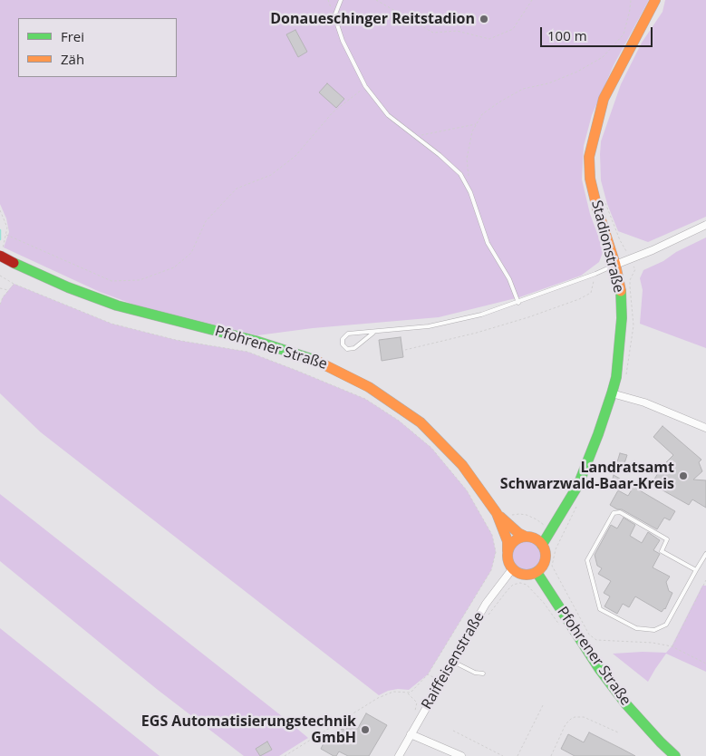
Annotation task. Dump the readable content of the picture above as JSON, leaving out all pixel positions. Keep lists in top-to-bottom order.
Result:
{
  "streets": {
    "main road": ["Stadionstraße", "Pfohrener Straße"],
    "street": ["Raiffeisenstraße"]
  },
  "crossings": [
    ["Stadionstraße", "Pfohrener Straße"],
    ["Stadionstraße", "Raiffeisenstraße"],
    ["Pfohrener Straße", "Raiffeisenstraße"]
  ],
  "places": ["Donaueschinger Reitstadion", "Landratsamt Schwarzwald-Baar-Kreis", "EGS Automatisierungstechnik GmbH"],
  "legend": ["Frei", "Zäh"],
  "scale_bar": "100 m"
}
